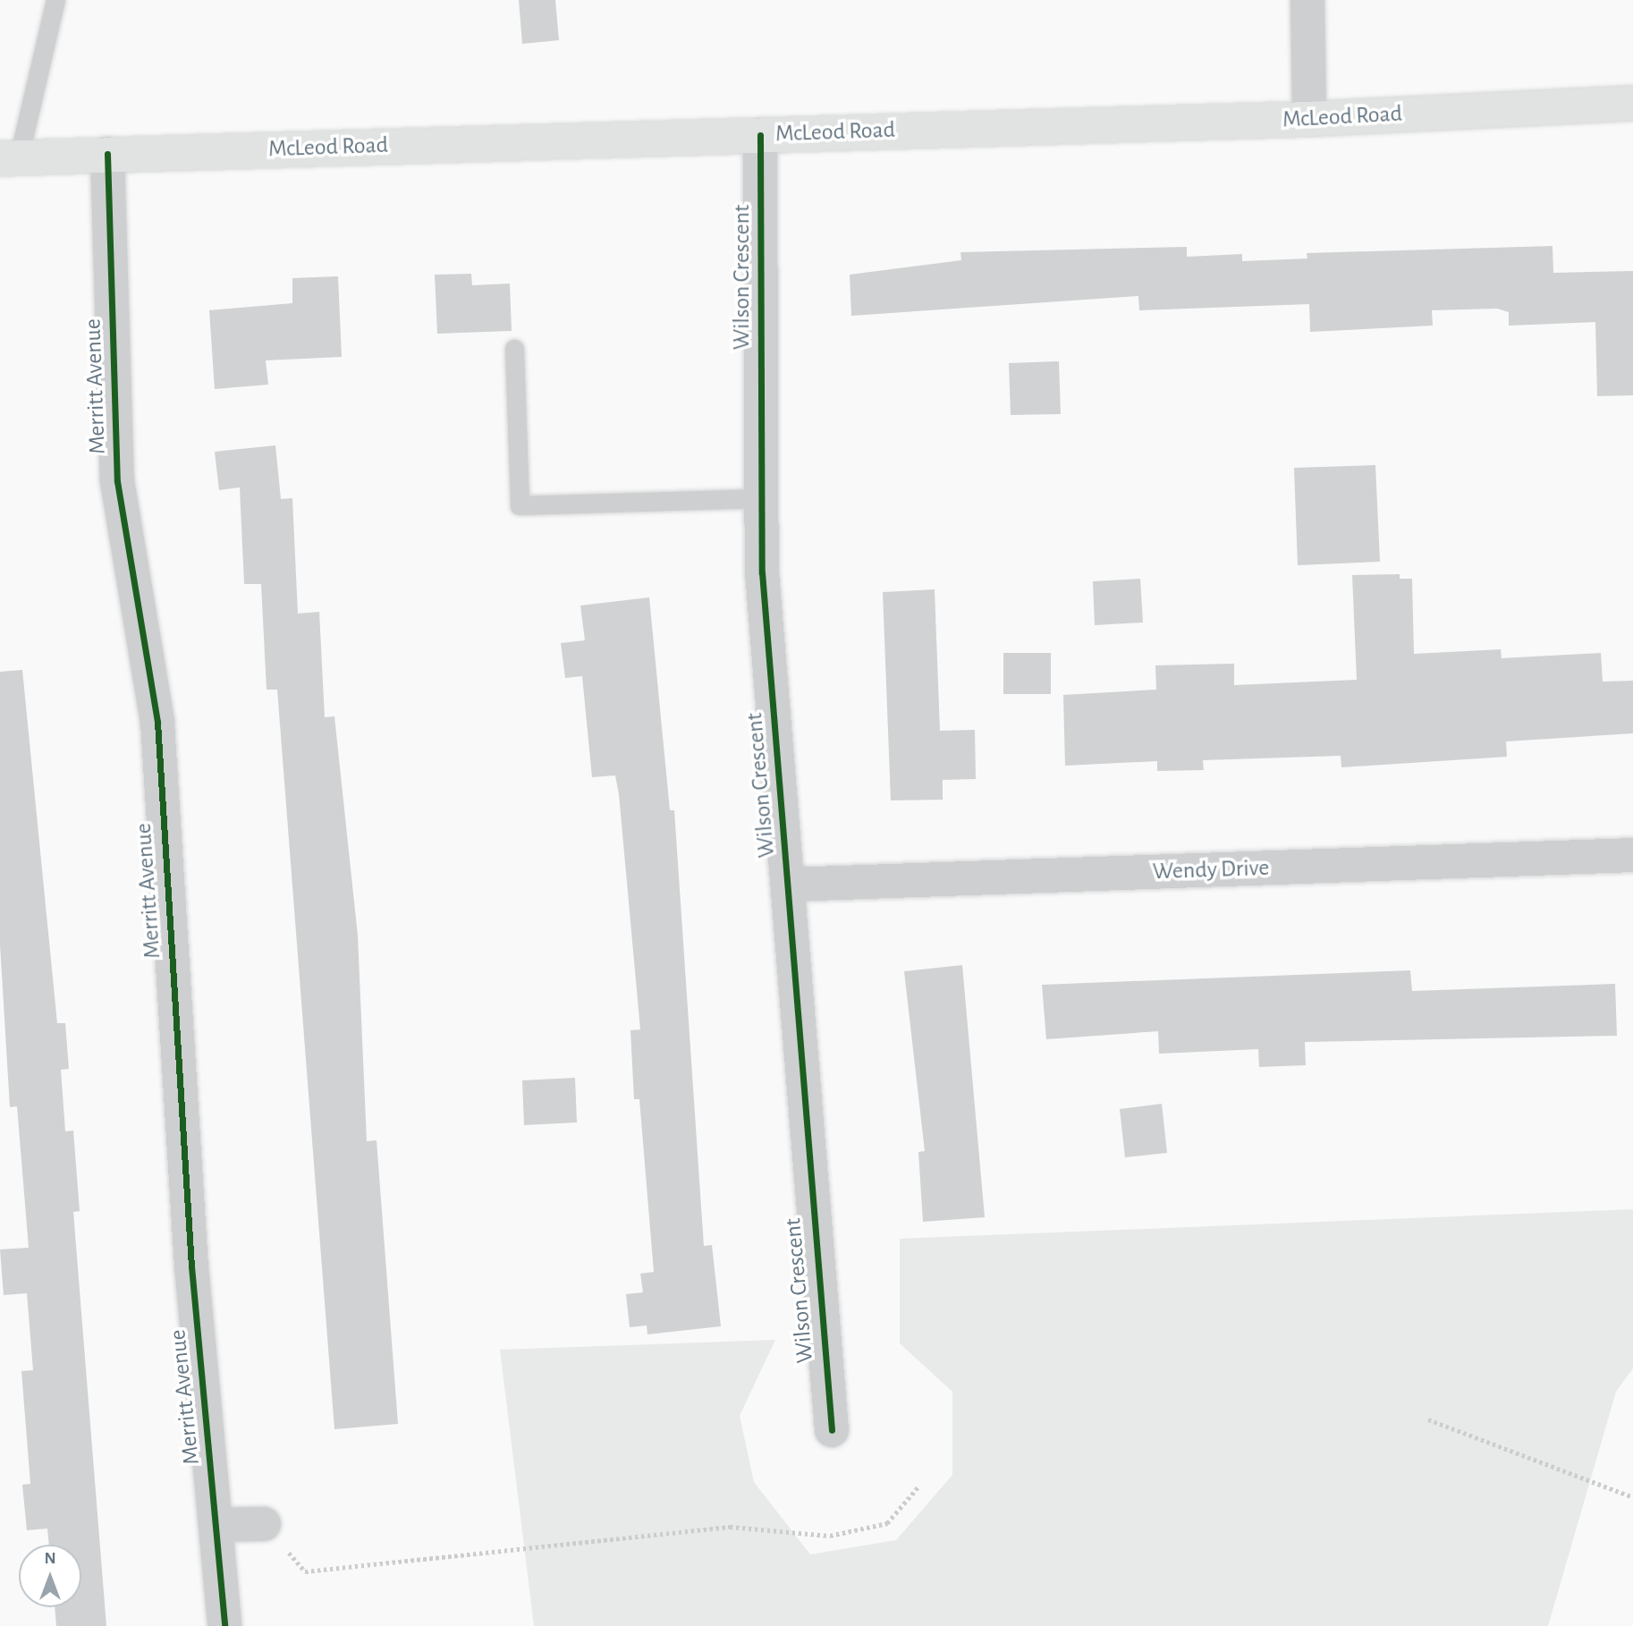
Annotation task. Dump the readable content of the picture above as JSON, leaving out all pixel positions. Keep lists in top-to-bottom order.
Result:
{
  "streets": {
    "main road": ["McLeod Road"],
    "street": ["Wilson Crescent", "Merritt Avenue", "Wendy Drive"]
  },
  "crossings": [
    ["McLeod Road", "Wilson Crescent"],
    ["McLeod Road", "Merritt Avenue"],
    ["Wilson Crescent", "Wendy Drive"]
  ],
  "north": "top"
}
